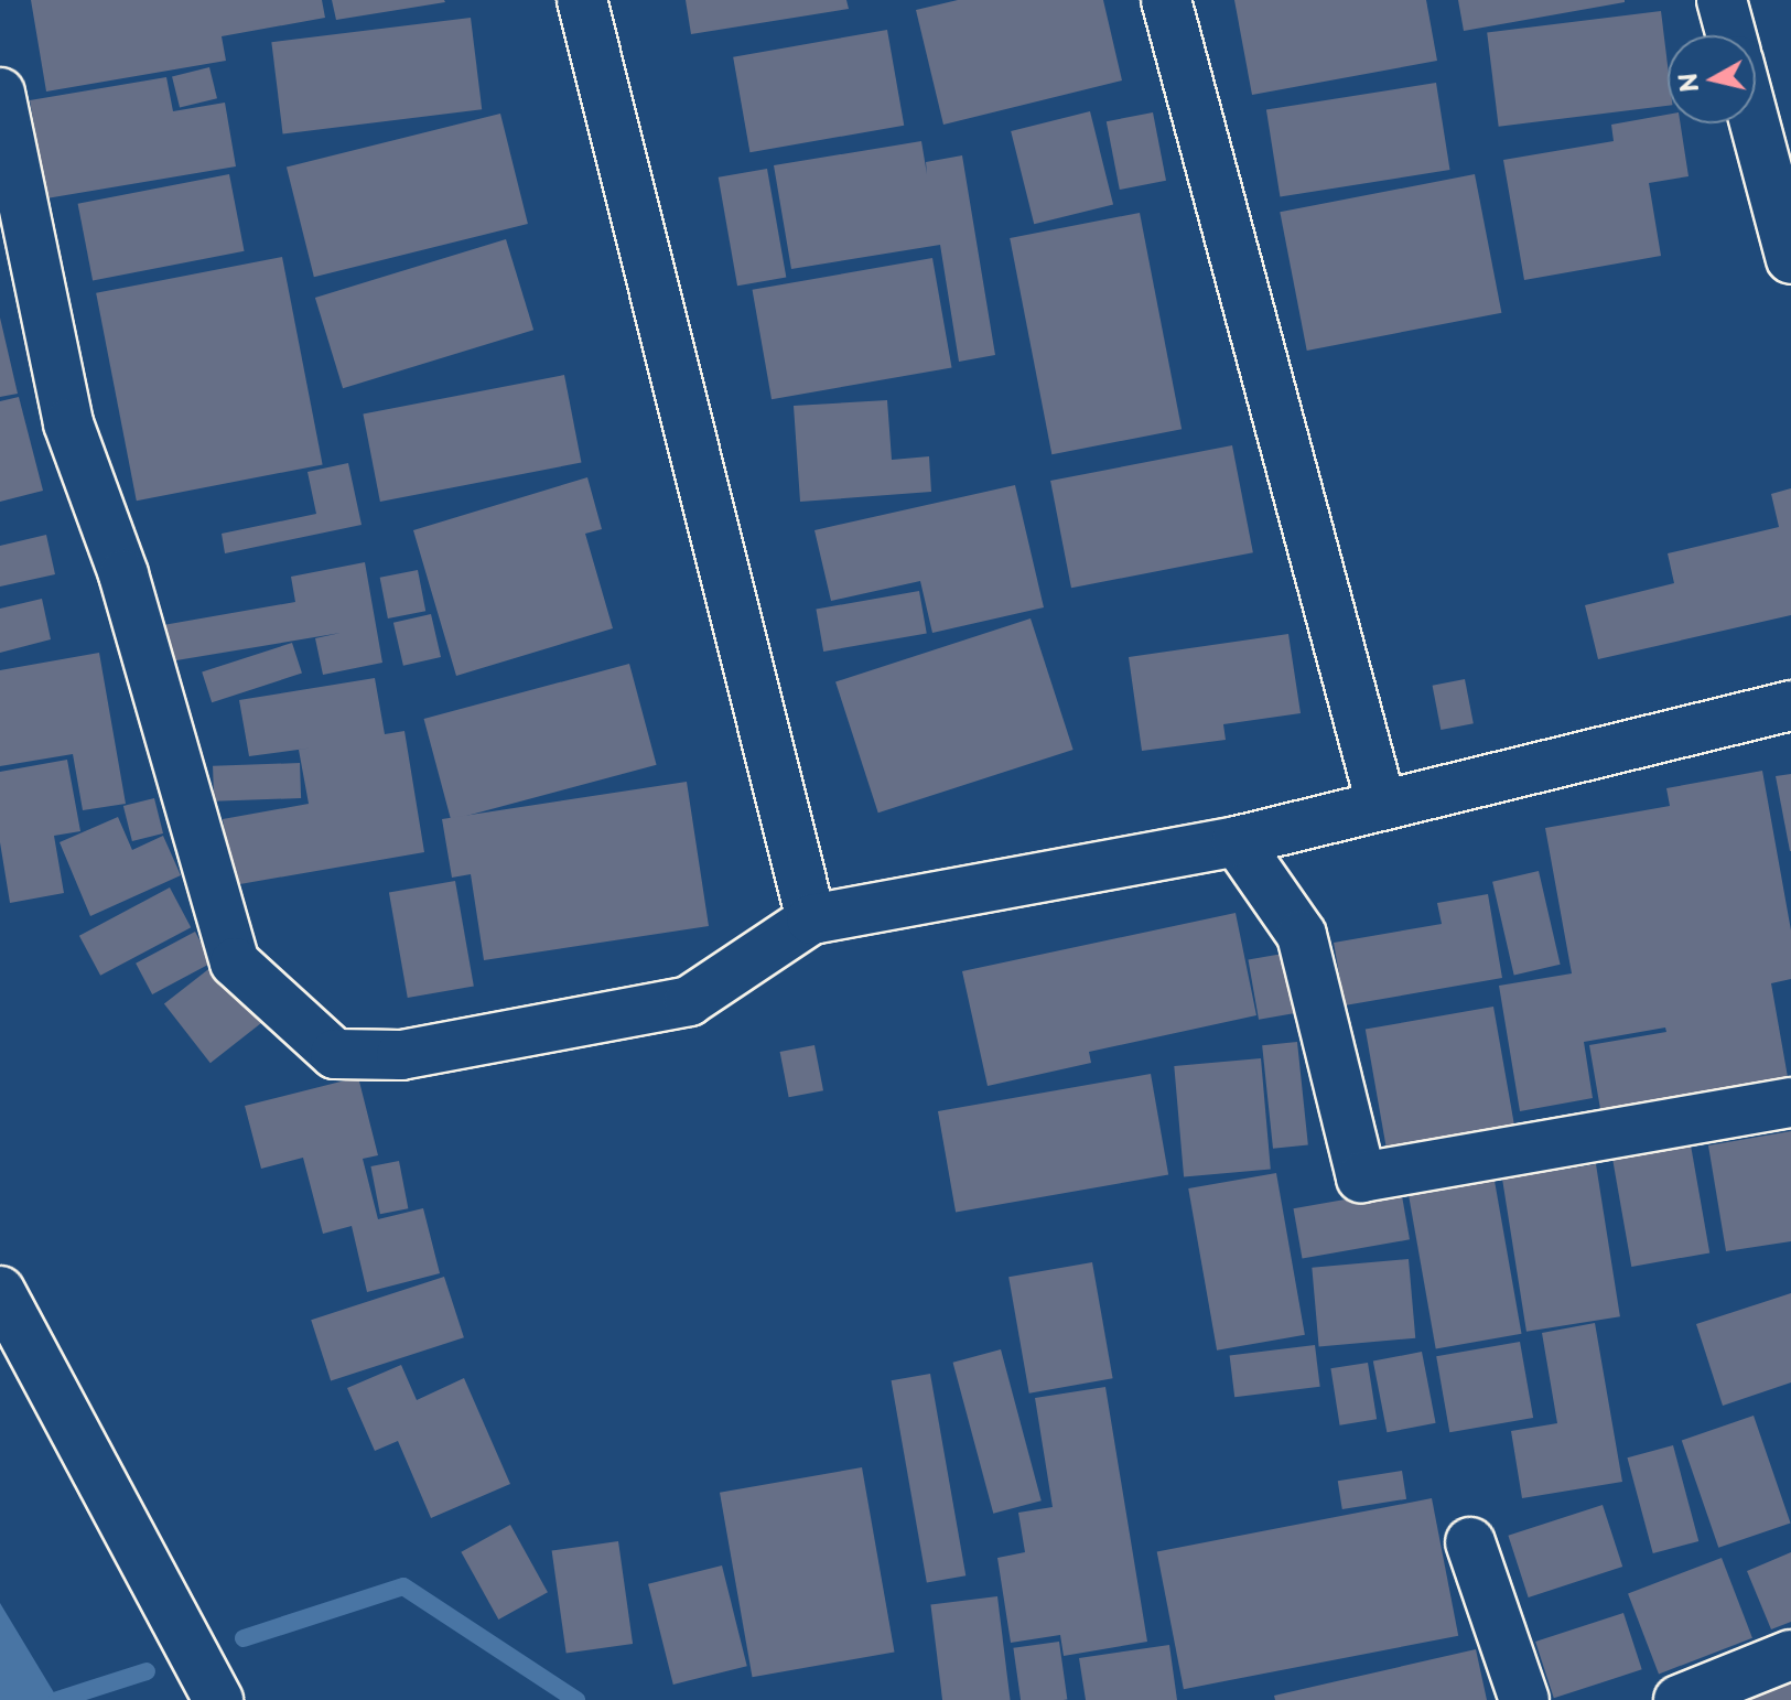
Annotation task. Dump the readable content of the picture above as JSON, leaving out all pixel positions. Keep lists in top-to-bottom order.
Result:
{
  "north": "left"
}
